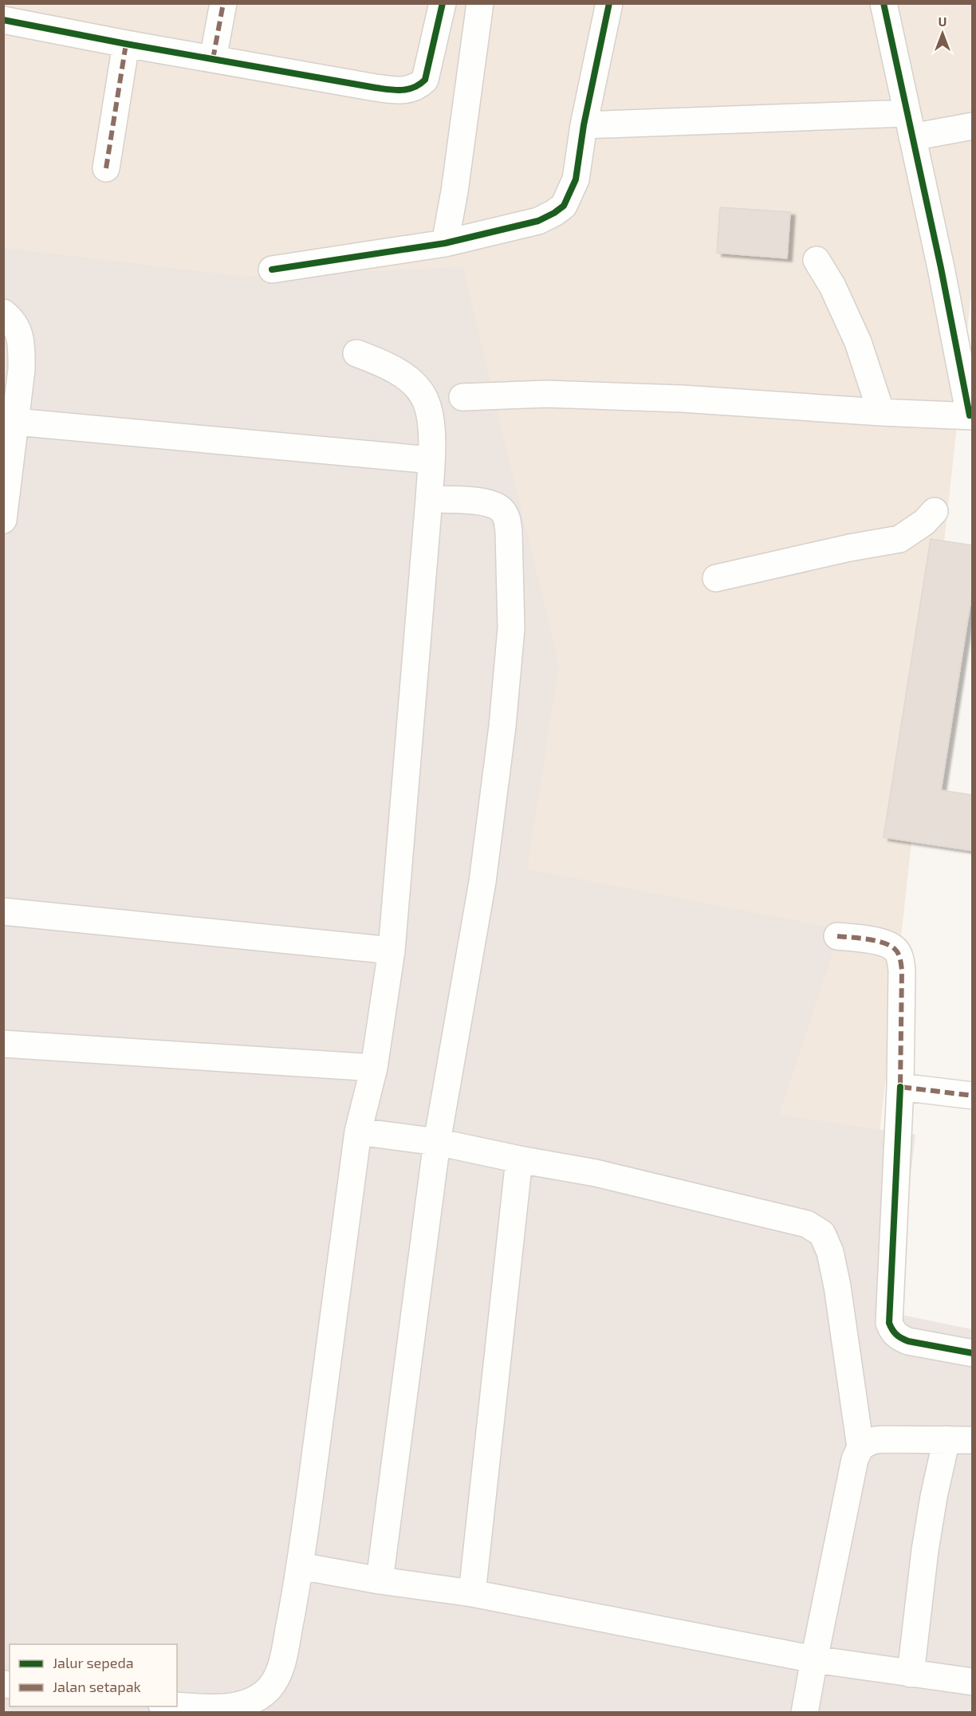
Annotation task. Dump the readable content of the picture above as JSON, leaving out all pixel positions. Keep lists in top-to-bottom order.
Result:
{
  "legend": ["Jalur sepeda", "Jalan setapak"],
  "north": "top"
}
